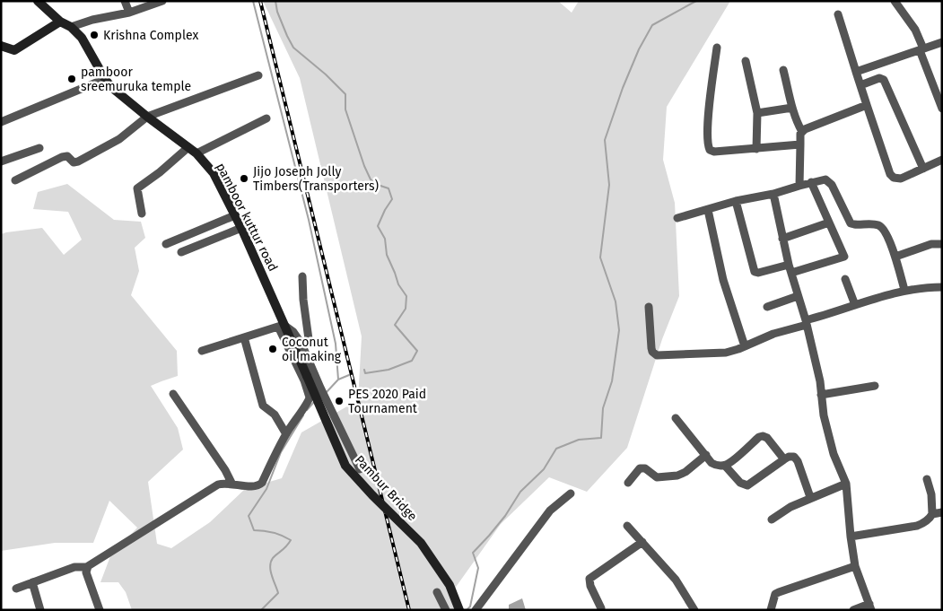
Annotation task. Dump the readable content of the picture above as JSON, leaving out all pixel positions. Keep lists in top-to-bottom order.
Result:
{
  "streets": {
    "main road": ["pamboor kuttur road", "Pambur Bridge"]
  },
  "crossings": [
    ["pamboor kuttur road", "Pambur Bridge"]
  ],
  "places": [
    "Krishna Complex",
    "pamboor sreemuruka temple",
    "Jijo Joseph Jolly Timbers(Transporters)",
    "Coconut oil making",
    "PES 2020 Paid Tournament"
  ]
}
